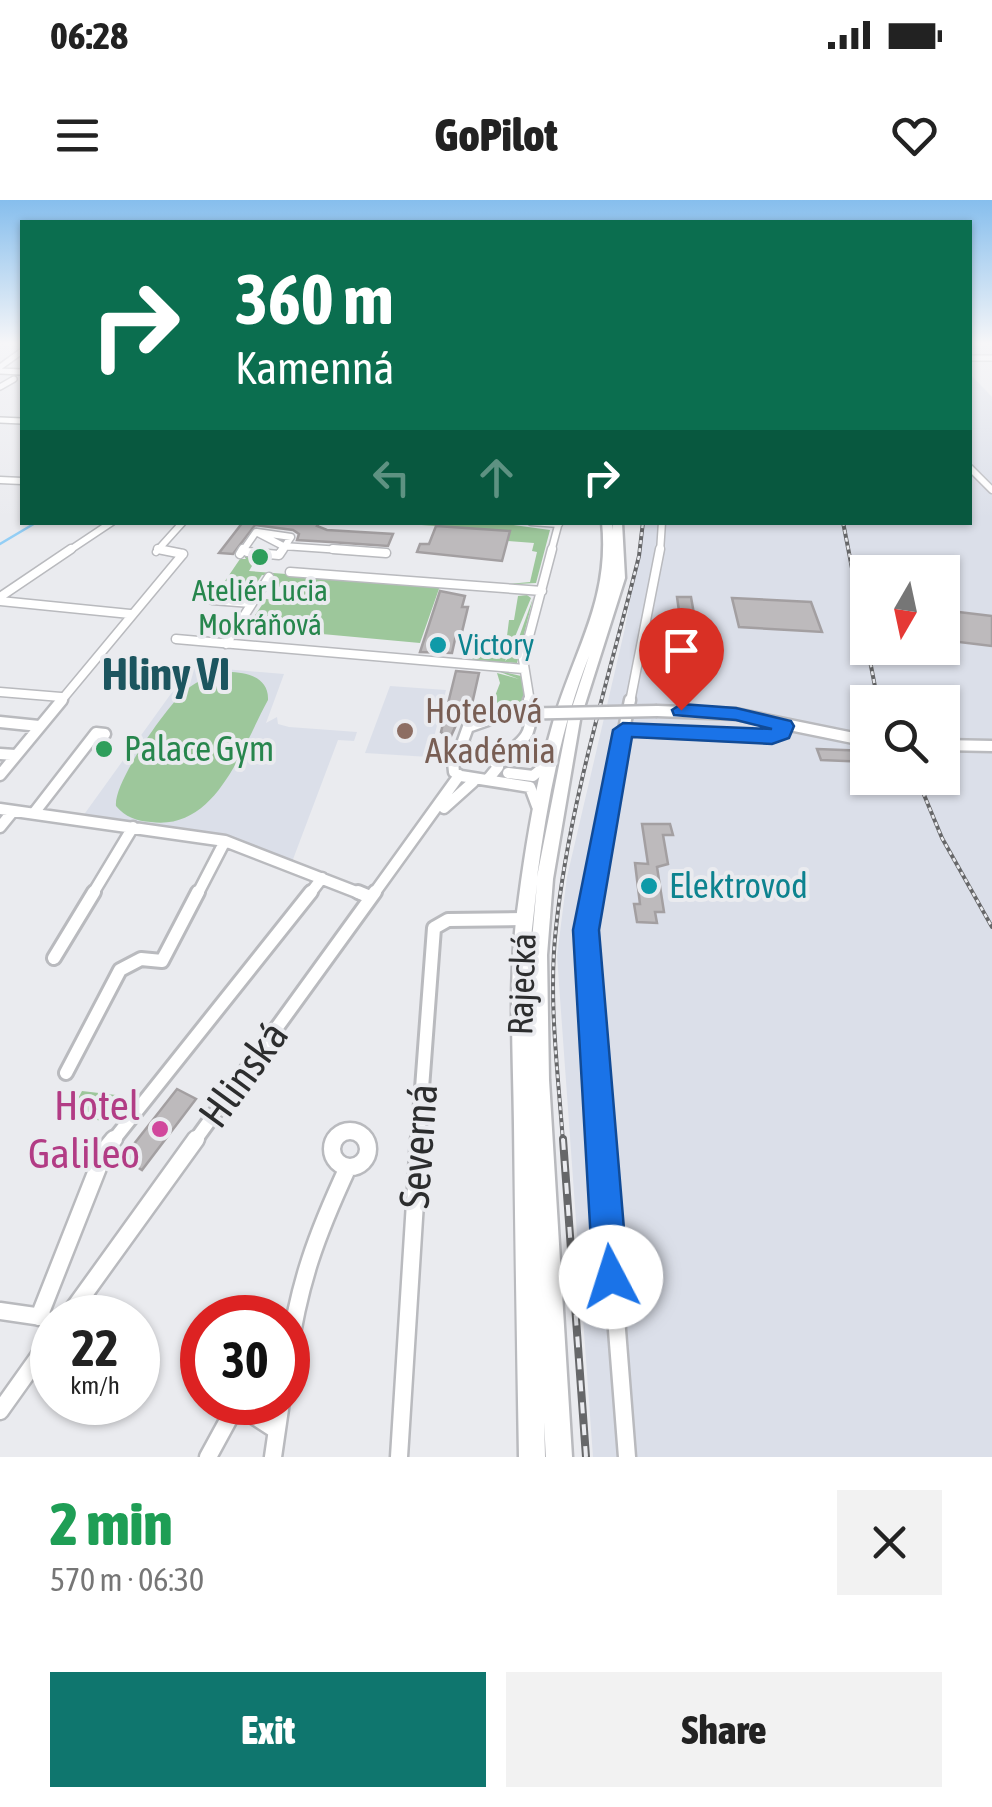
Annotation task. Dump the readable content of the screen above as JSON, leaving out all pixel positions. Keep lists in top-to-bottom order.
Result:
{
  "streets": {
    "main road": ["Rajecká"],
    "street": ["Hlinská", "Severná"]
  },
  "crossings": [
    ["Rajecká", "Severná"]
  ],
  "districts": ["Hliny VI"],
  "places": [
    "Ateliér Lucia Mokráňová",
    "Victory",
    "Hotelová Akadémia",
    "Palace Gym",
    "Elektrovod",
    "Hotel Galileo"
  ],
  "north": "bottom",
  "page": {
    "status": "06:28",
    "header": "GoPilot",
    "turn": ["360 m", "Kamenná"],
    "speed": "22 km/h",
    "limit": "30",
    "heading": ["2 min", "570 m · 06:30"],
    "buttons": ["Exit", "Share"]
  }
}
